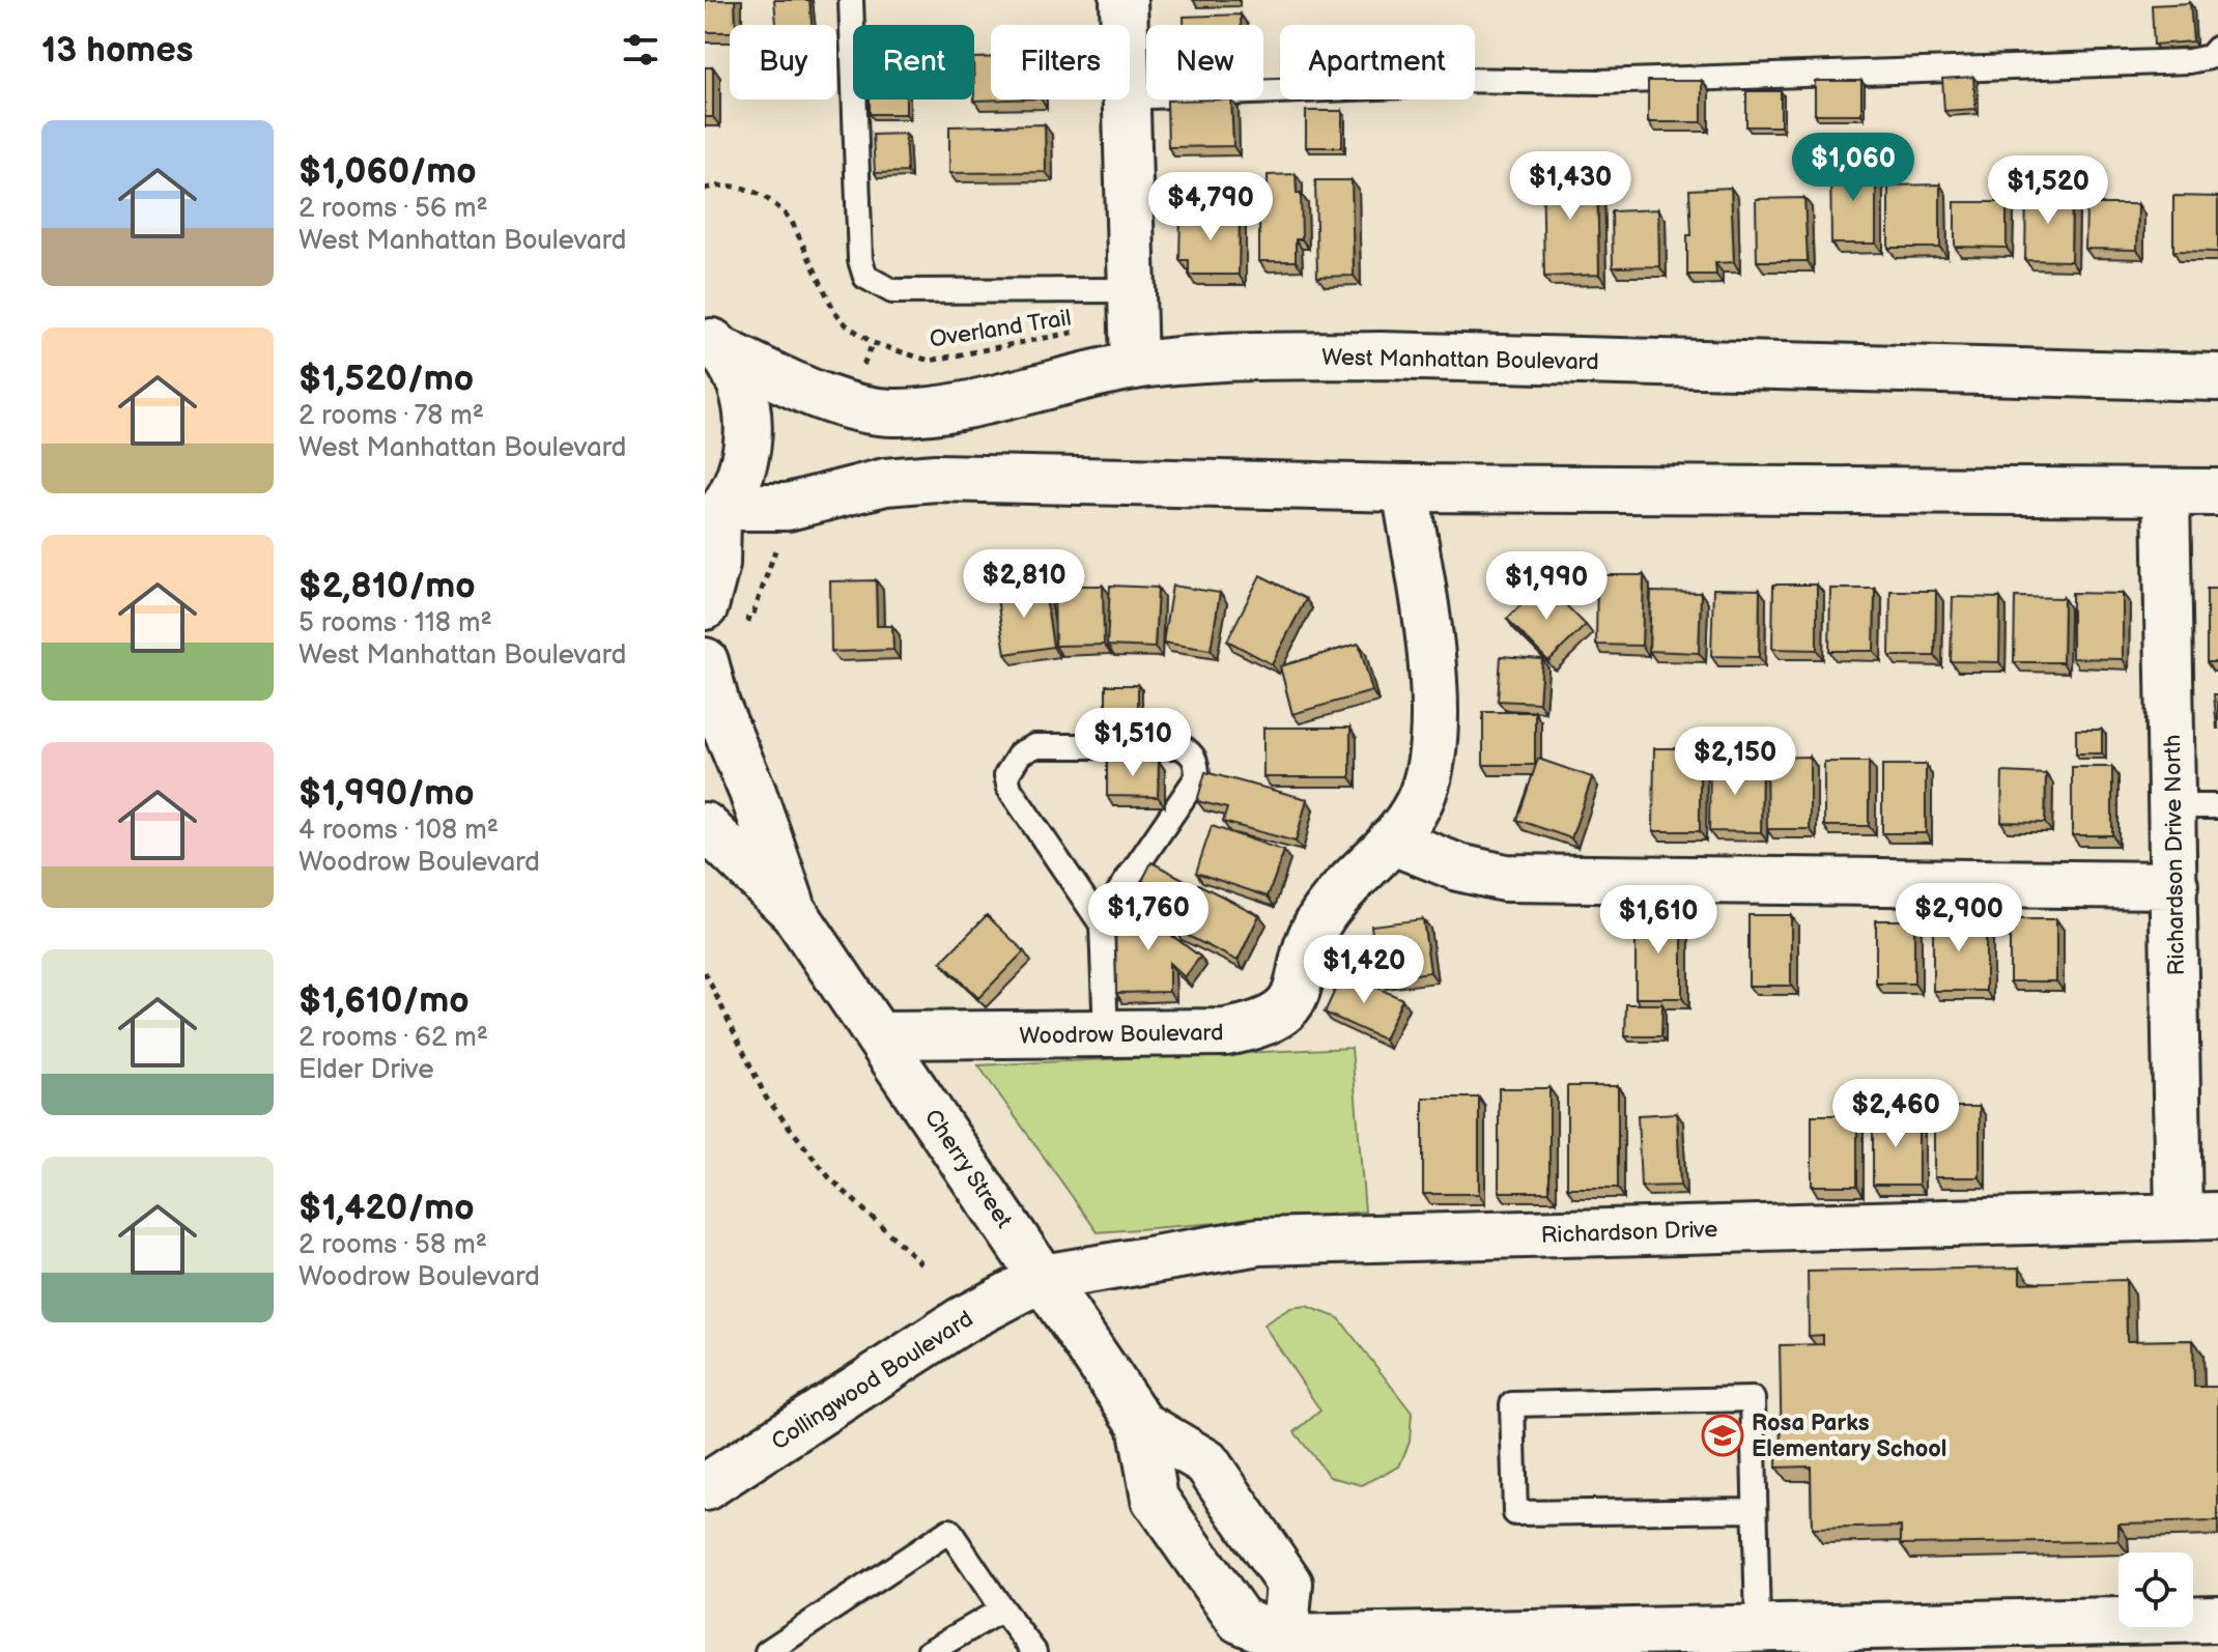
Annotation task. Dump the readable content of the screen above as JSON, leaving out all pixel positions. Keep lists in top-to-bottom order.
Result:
{
  "streets": {
    "main road": [
      "West Manhattan Boulevard",
      "Richardson Drive North",
      "Woodrow Boulevard",
      "Cherry Street",
      "Richardson Drive",
      "Collingwood Boulevard"
    ],
    "path": ["Overland Trail"]
  },
  "crossings": [
    ["Richardson Drive North", "Richardson Drive"],
    ["Woodrow Boulevard", "Cherry Street"],
    ["Cherry Street", "Richardson Drive"],
    ["Cherry Street", "Collingwood Boulevard"],
    ["Richardson Drive", "Collingwood Boulevard"]
  ],
  "places": {
    "school or university": ["Rosa Parks Elementary School"]
  },
  "page": {
    "heading": "13 homes",
    "chip": [
      "Buy",
      "Rent",
      "Filters",
      "New",
      "Apartment"
    ],
    "list": [
      {
        "name": "$1,060/mo",
        "note": "2 rooms · 56 m² · West Manhattan Boulevard"
      },
      {
        "name": "$1,520/mo",
        "note": "2 rooms · 78 m² · West Manhattan Boulevard"
      },
      {
        "name": "$2,810/mo",
        "note": "5 rooms · 118 m² · West Manhattan Boulevard"
      },
      {
        "name": "$1,990/mo",
        "note": "4 rooms · 108 m² · Woodrow Boulevard"
      },
      {
        "name": "$1,610/mo",
        "note": "2 rooms · 62 m² · Elder Drive"
      },
      {
        "name": "$1,420/mo",
        "note": "2 rooms · 58 m² · Woodrow Boulevard"
      }
    ],
    "price": [
      "$1,060",
      "$1,430",
      "$1,520",
      "$4,790",
      "$2,810",
      "$1,990",
      "$1,510",
      "$2,150",
      "$1,760",
      "$2,900",
      "$1,610",
      "$1,420",
      "$2,460"
    ]
  }
}
